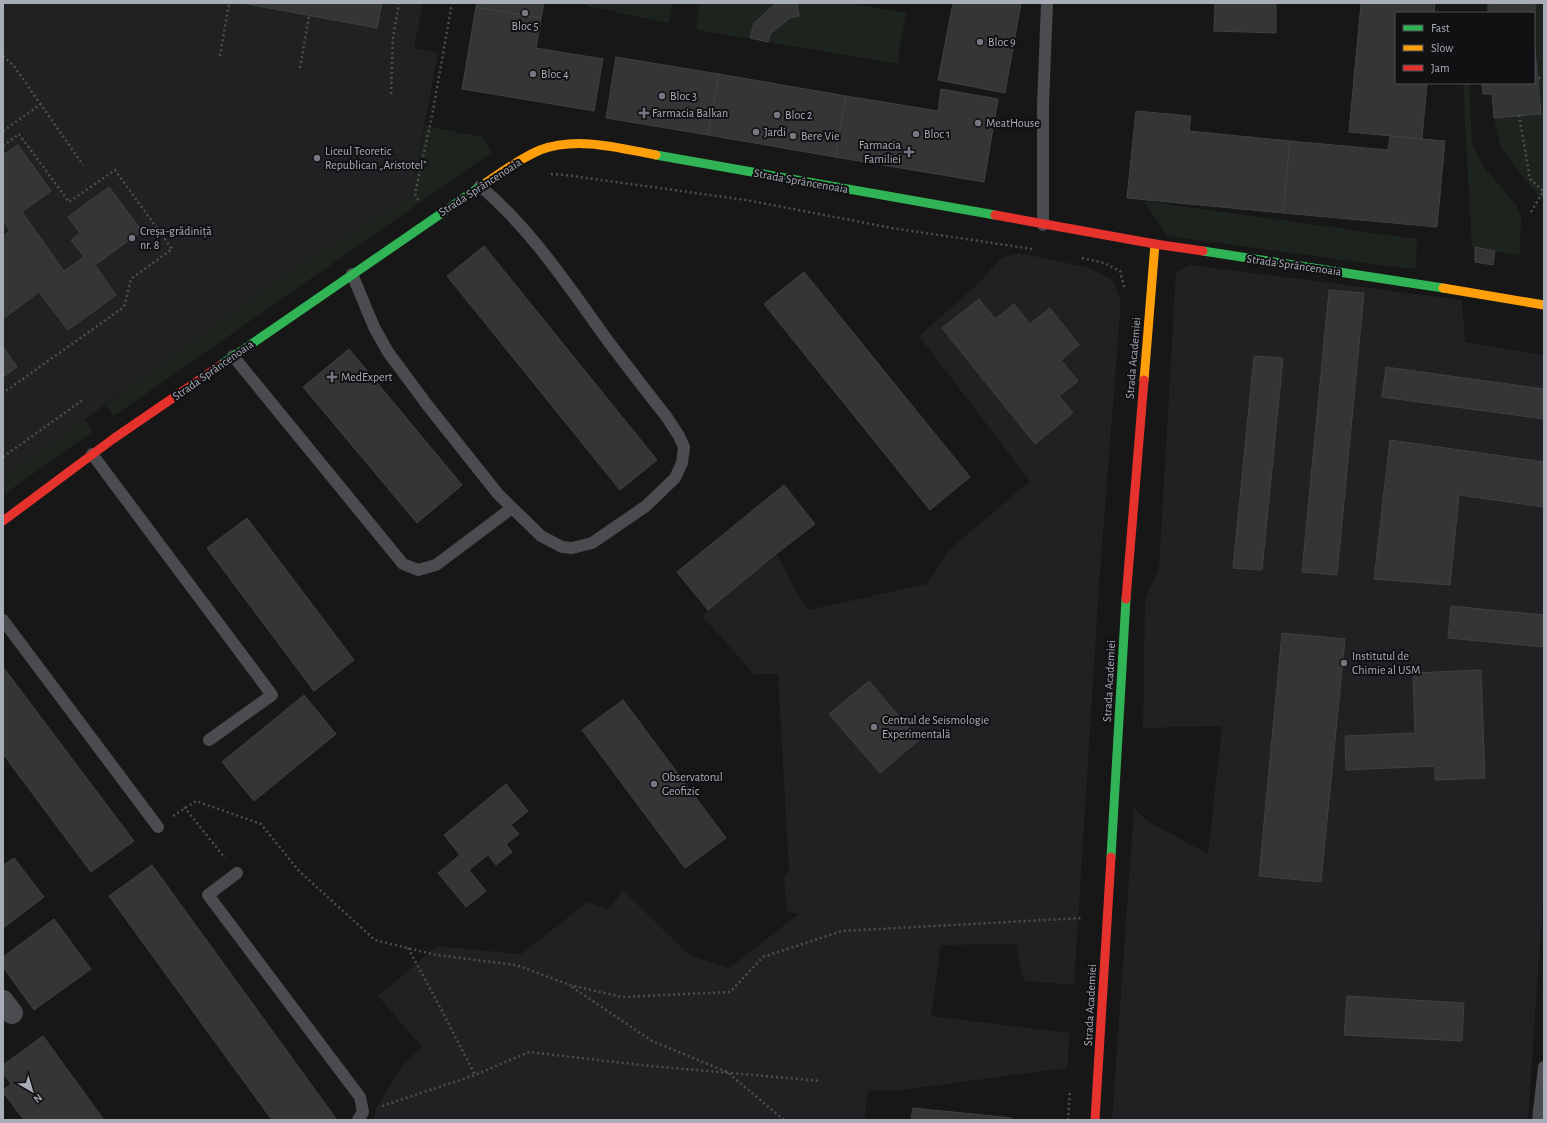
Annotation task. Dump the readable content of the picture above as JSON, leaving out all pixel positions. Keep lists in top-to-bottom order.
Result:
{
  "streets": {
    "street": ["Strada Sprâncenoaia", "Strada Academiei"]
  },
  "crossings": [
    ["Strada Sprâncenoaia", "Strada Academiei"]
  ],
  "places": {
    "other": [
      "Bloc 5",
      "Bloc 9",
      "Bloc 4",
      "Bloc 3",
      "Bloc 2",
      "MeatHouse",
      "Jardi",
      "Bloc 1",
      "Bere Vie",
      "Liceul Teoretic Republican „Aristotel”",
      "Creșa-grădiniță nr. 8",
      "Institutul de Chimie al USM",
      "Centrul de Seismologie Experimentală",
      "Observatorul Geofizic"
    ],
    "health": ["Farmacia Balkan", "Farmacia Familiei", "MedExpert"]
  },
  "legend": ["Fast", "Slow", "Jam"],
  "north": "bottom right"
}
